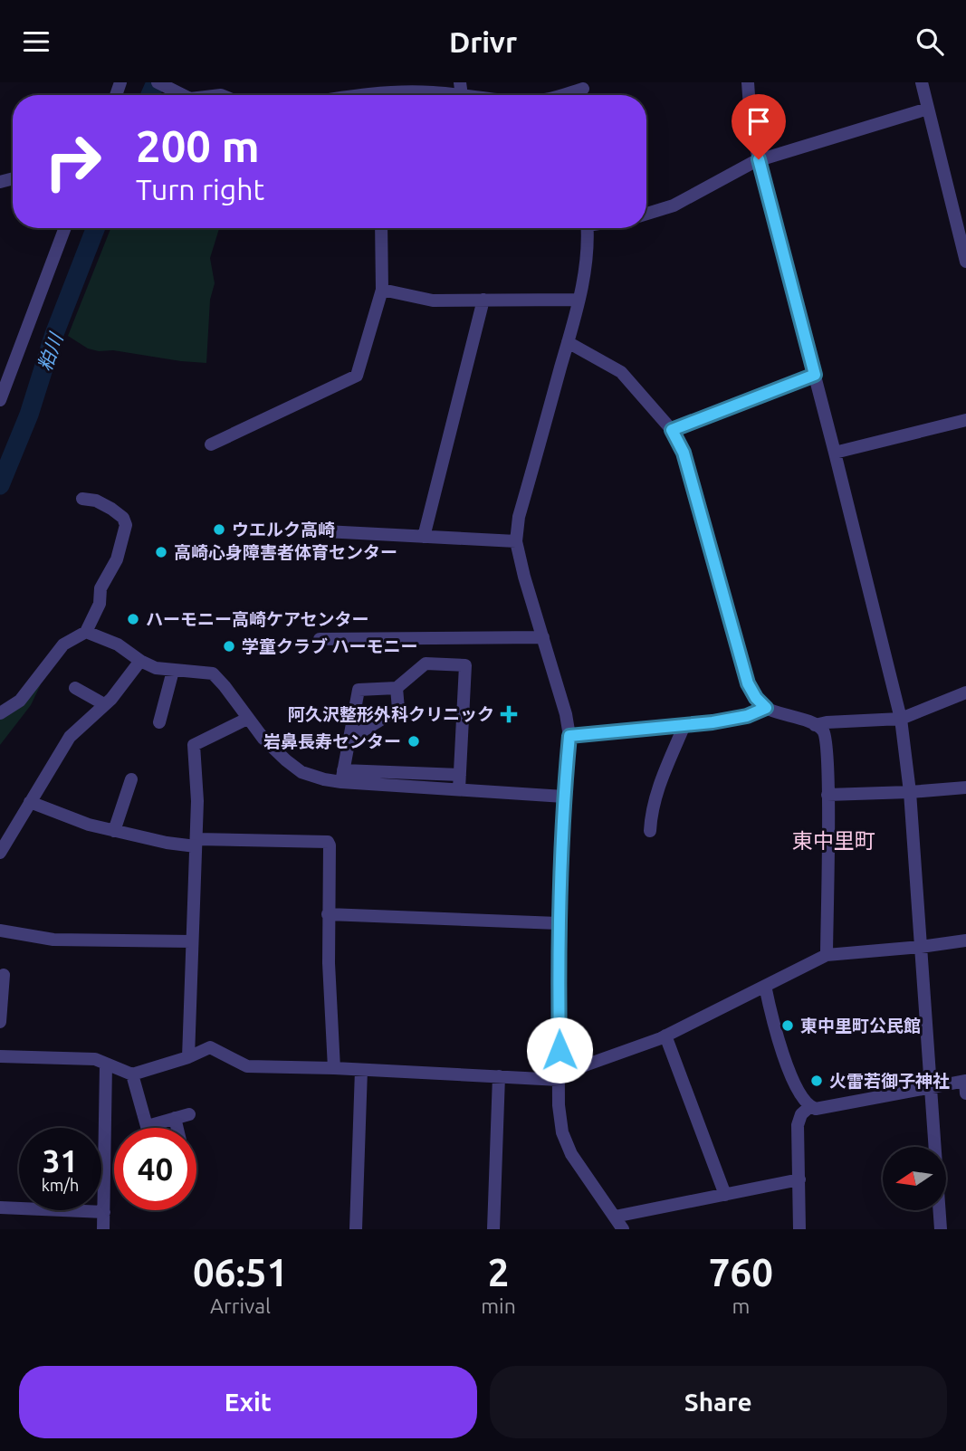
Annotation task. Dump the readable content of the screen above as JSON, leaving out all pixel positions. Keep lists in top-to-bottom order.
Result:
{
  "districts": ["東中里町"],
  "water": ["粕川"],
  "places": {
    "other": [
      "ウエルク高崎",
      "高崎心身障害者体育センター",
      "ハーモニー高崎ケアセンター",
      "学童クラブ ハーモニー",
      "岩鼻長寿センター",
      "東中里町公民館",
      "火雷若御子神社"
    ],
    "health": ["阿久沢整形外科クリニック"]
  },
  "north": "left",
  "page": {
    "header": "Drivr",
    "turn": ["200 m", "Turn right"],
    "speed": "31 km/h",
    "limit": "40",
    "eta": [
      "06:51",
      "Arrival",
      "2",
      "min",
      "760",
      "m"
    ],
    "buttons": ["Exit", "Share"]
  }
}
